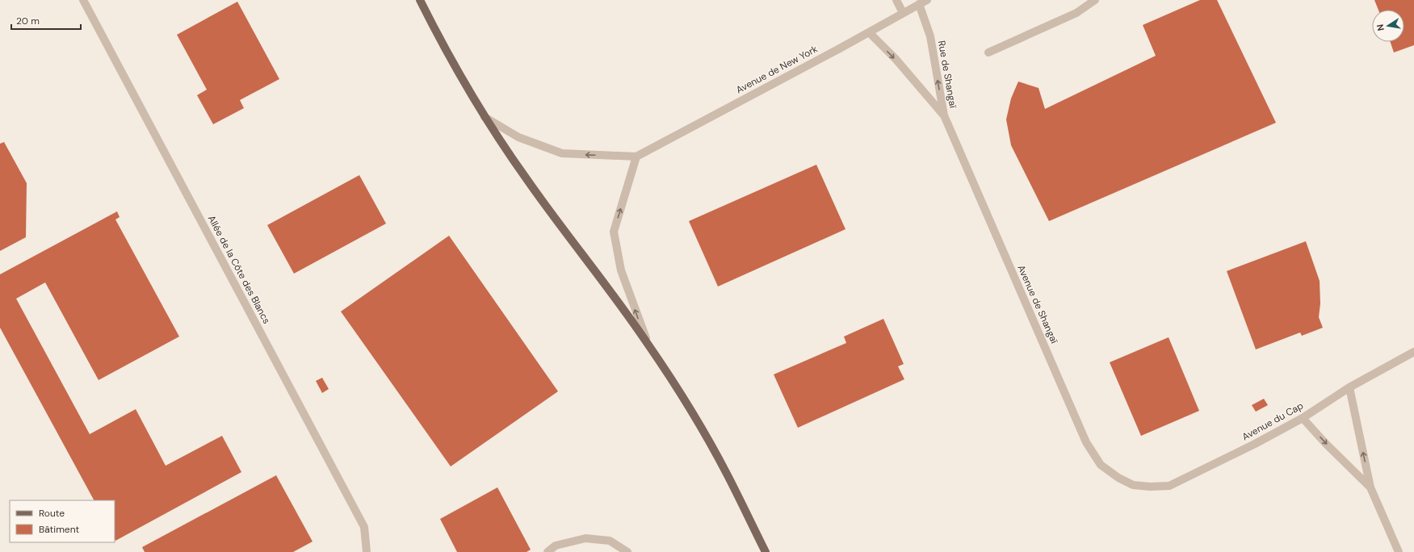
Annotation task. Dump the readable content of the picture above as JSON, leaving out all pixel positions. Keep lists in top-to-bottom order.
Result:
{
  "streets": {
    "street": [
      "Avenue de New York",
      "Rue de Shangaï",
      "Allée de la Côte des Blancs",
      "Avenue de Shangaï",
      "Avenue du Cap"
    ]
  },
  "crossings": [
    ["Avenue de New York", "Rue de Shangaï"],
    ["Rue de Shangaï", "Avenue de Shangaï"],
    ["Avenue de Shangaï", "Avenue du Cap"]
  ],
  "legend": ["Route", "Bâtiment"],
  "scale_bar": "20 m",
  "north": "left"
}
